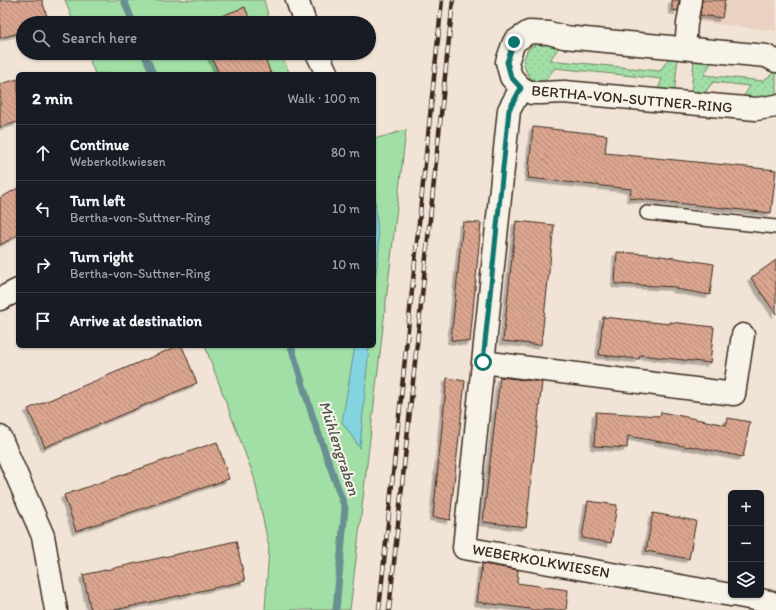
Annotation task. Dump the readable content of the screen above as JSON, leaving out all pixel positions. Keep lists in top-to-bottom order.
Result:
{
  "streets": {
    "street": ["BERTHA-VON-SUTTNER-RING", "WEBERKOLKWIESEN"]
  },
  "crossings": [
    ["BERTHA-VON-SUTTNER-RING", "WEBERKOLKWIESEN"]
  ],
  "water": ["Mühlengraben"],
  "page": {
    "search": "Search here",
    "heading": ["2 min", "Walk · 100 m"],
    "list": [
      ["Continue", "Weberkolkwiesen", "80 m"],
      ["Turn left", "Bertha-von-Suttner-Ring", "10 m"],
      ["Turn right", "Bertha-von-Suttner-Ring", "10 m"],
      "Arrive at destination"
    ],
    "map_buttons": ["+", "−"]
  }
}
